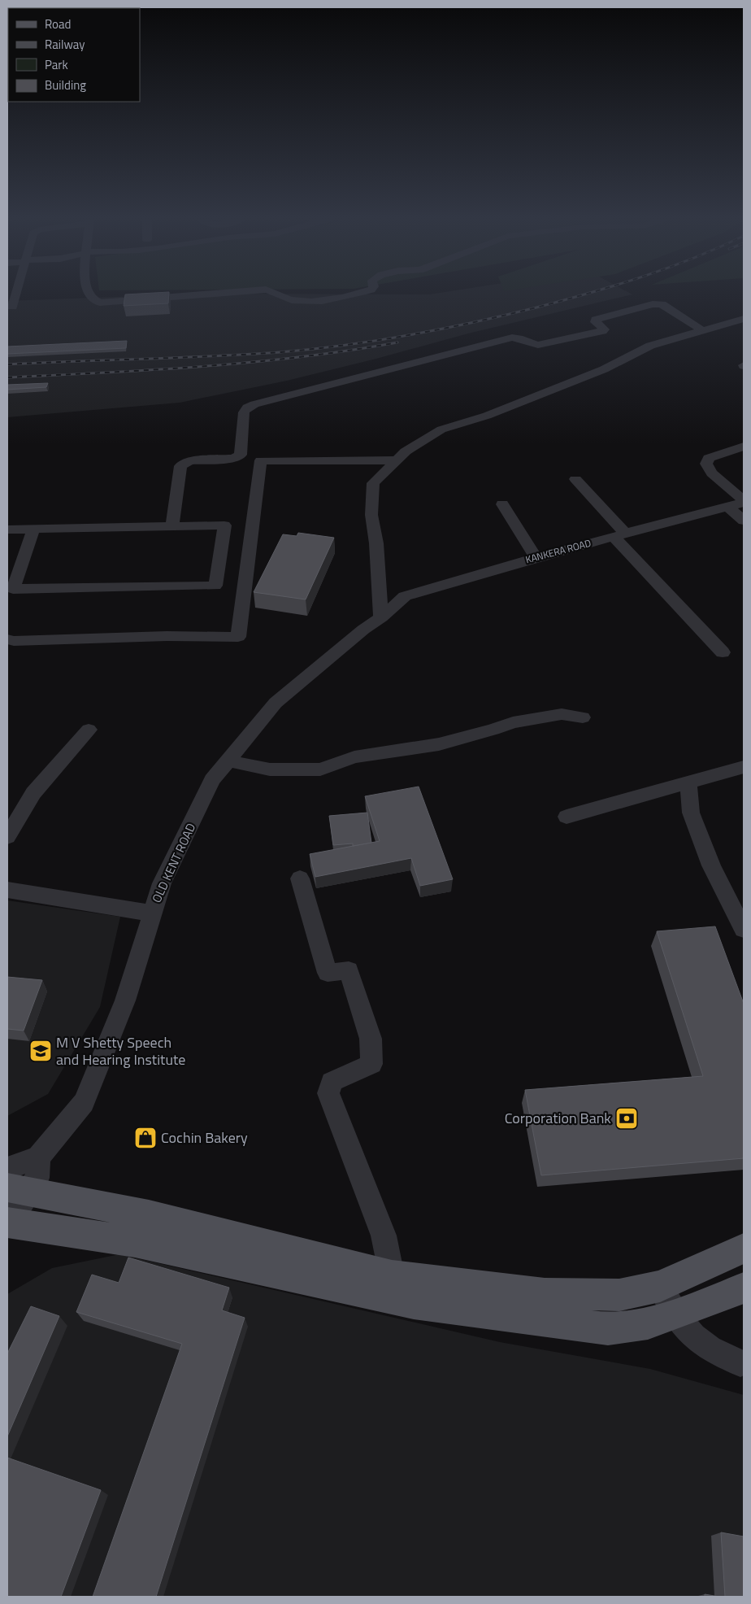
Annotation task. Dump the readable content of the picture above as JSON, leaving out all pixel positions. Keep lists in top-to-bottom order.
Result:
{
  "streets": {
    "street": ["KANKERA ROAD", "OLD KENT ROAD"]
  },
  "crossings": [
    ["KANKERA ROAD", "OLD KENT ROAD"]
  ],
  "places": {
    "school or university": ["M V Shetty Speech and Hearing Institute"],
    "bank": ["Corporation Bank"],
    "shop": ["Cochin Bakery"]
  },
  "legend": [
    "Road",
    "Railway",
    "Park",
    "Building"
  ]
}
